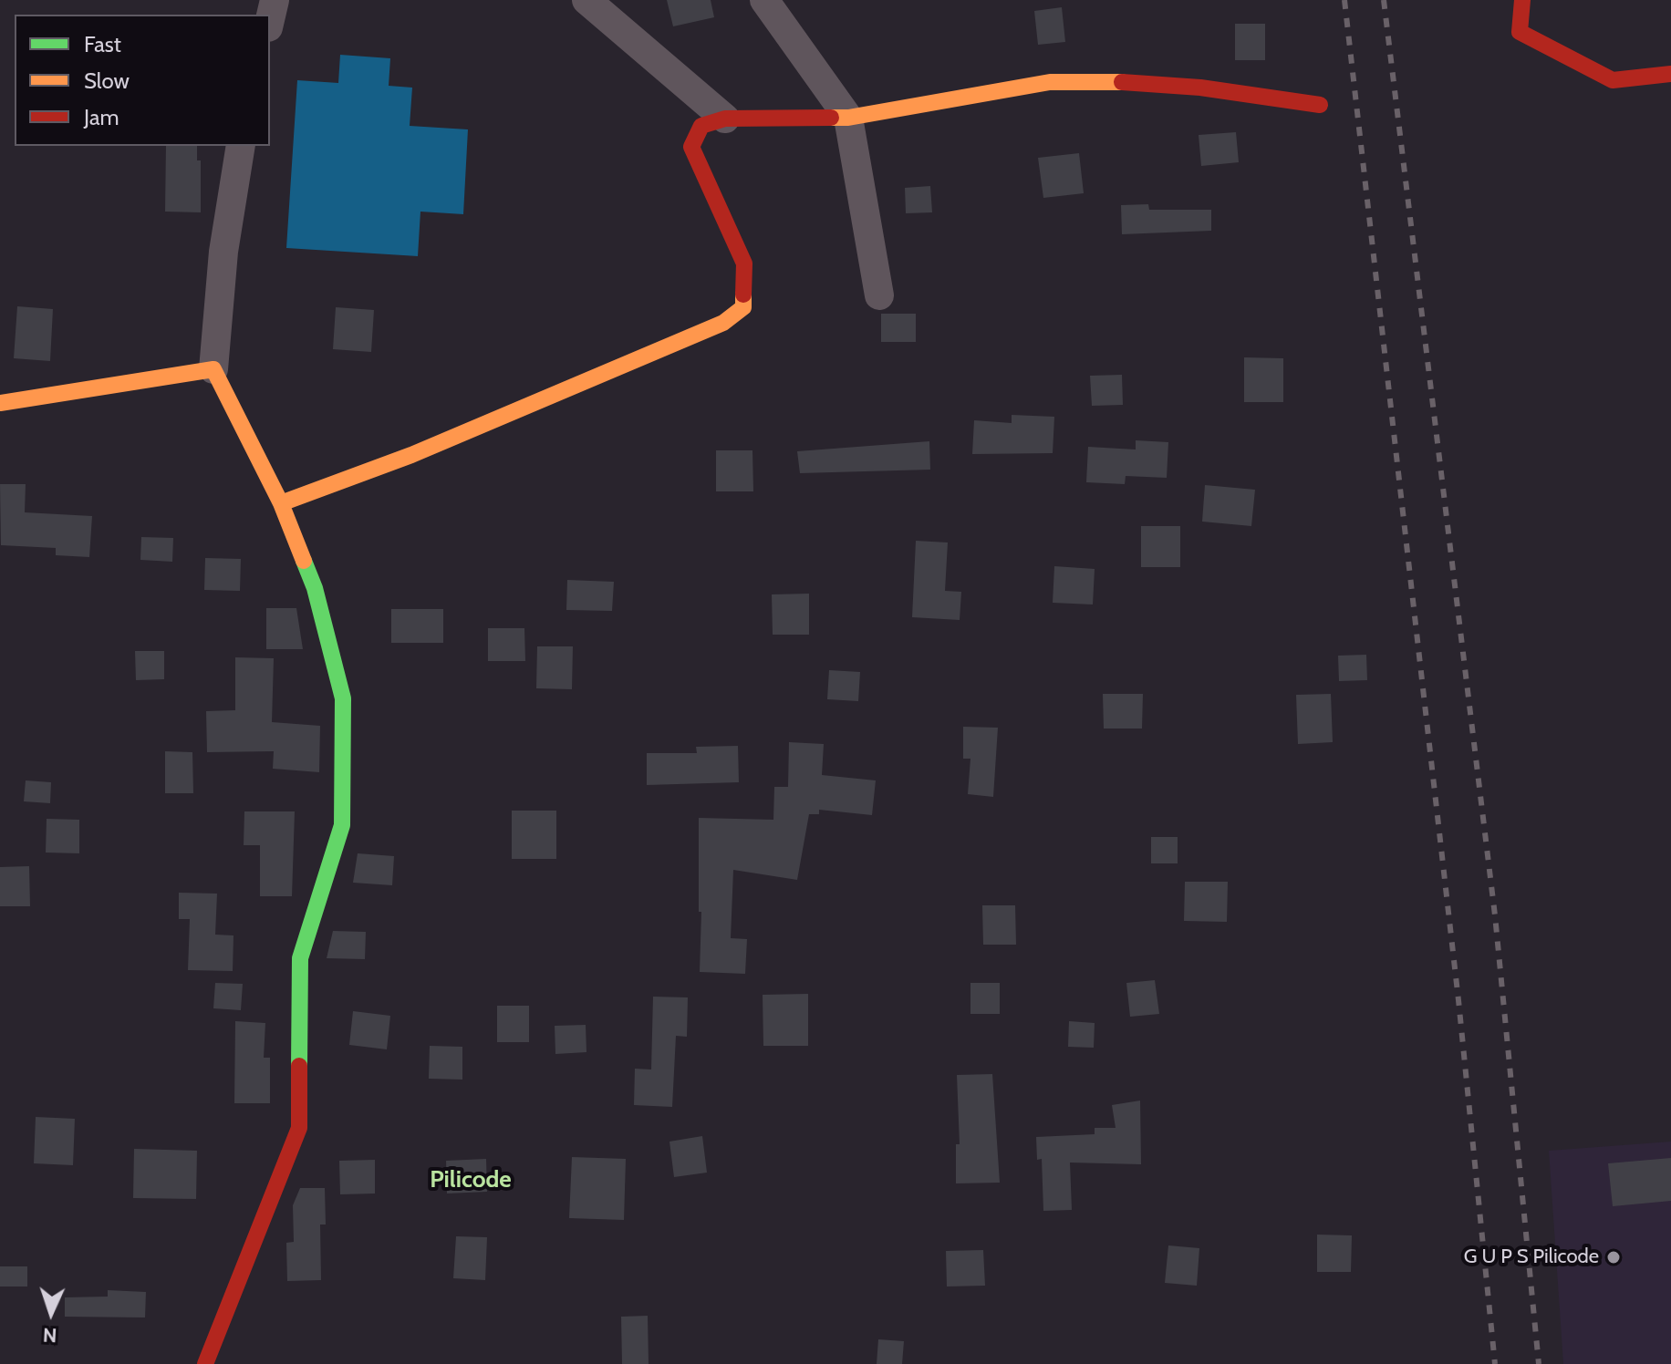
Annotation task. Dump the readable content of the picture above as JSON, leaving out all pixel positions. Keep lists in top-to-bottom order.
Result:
{
  "districts": ["Pilicode"],
  "places": ["G U P S Pilicode"],
  "legend": ["Fast", "Slow", "Jam"],
  "north": "bottom"
}
